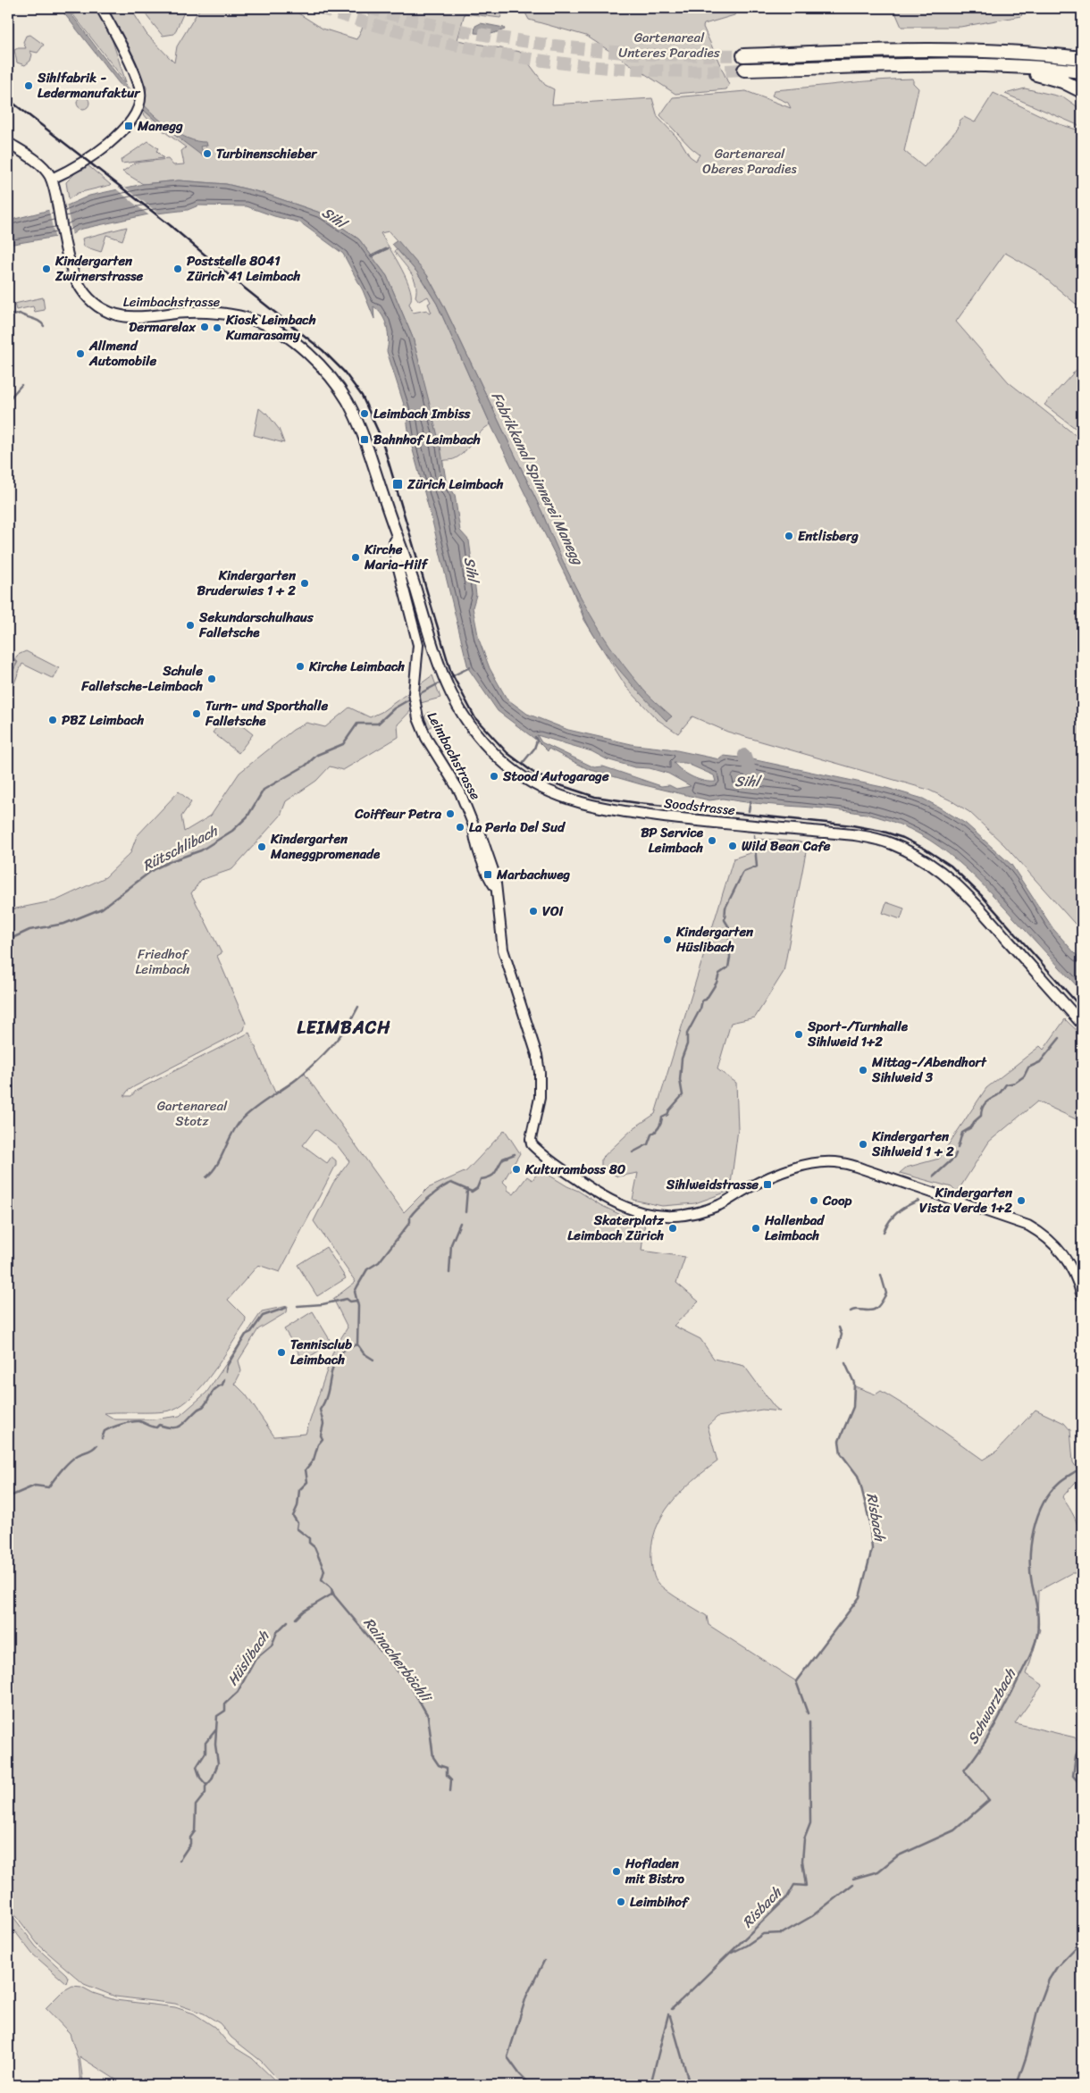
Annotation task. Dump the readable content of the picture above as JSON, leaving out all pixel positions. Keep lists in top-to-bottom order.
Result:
{
  "streets": {
    "main road": ["Leimbachstrasse", "Soodstrasse"]
  },
  "crossings": [
    ["Leimbachstrasse", "Soodstrasse"]
  ],
  "districts": ["LEIMBACH"],
  "water": [
    "Sihl",
    "Fabrikkanal Spinnerei Manegg",
    "Rütschlibach",
    "Risbach",
    "Hüslibach",
    "Rainacherbächli",
    "Schwarzbach"
  ],
  "parks": [
    "Gartenareal Unteres Paradies",
    "Gartenareal Oberes Paradies",
    "Friedhof Leimbach",
    "Gartenareal Stotz"
  ],
  "places": {
    "other": [
      "Sihlfabrik - Ledermanufaktur",
      "Turbinenschieber",
      "Kindergarten Zwirnerstrasse",
      "Poststelle 8041 Zürich 41 Leimbach",
      "Dermarelax",
      "Kiosk Leimbach Kumarasamy",
      "Allmend Automobile",
      "Leimbach Imbiss",
      "Entlisberg",
      "Kirche Maria-Hilf",
      "Kindergarten Bruderwies 1 + 2",
      "Sekundarschulhaus Falletsche",
      "Kirche Leimbach",
      "Schule Falletsche-Leimbach",
      "Turn- und Sporthalle Falletsche",
      "PBZ Leimbach",
      "Stood Autogarage",
      "Coiffeur Petra",
      "La Perla Del Sud",
      "BP Service Leimbach",
      "Wild Bean Cafe",
      "Kindergarten Maneggpromenade",
      "VOI",
      "Kindergarten Hüslibach",
      "Sport-/Turnhalle Sihlweid 1+2",
      "Mittag-/Abendhort Sihlweid 3",
      "Kindergarten Sihlweid 1 + 2",
      "Kulturamboss 80",
      "Coop",
      "Kindergarten Vista Verde 1+2",
      "Skaterplatz Leimbach Zürich",
      "Hallenbad Leimbach",
      "Tennisclub Leimbach",
      "Hofladen mit Bistro",
      "Leimbihof"
    ],
    "transit": [
      "Manegg",
      "Bahnhof Leimbach",
      "Zürich Leimbach",
      "Marbachweg",
      "Sihlweidstrasse"
    ]
  }
}
